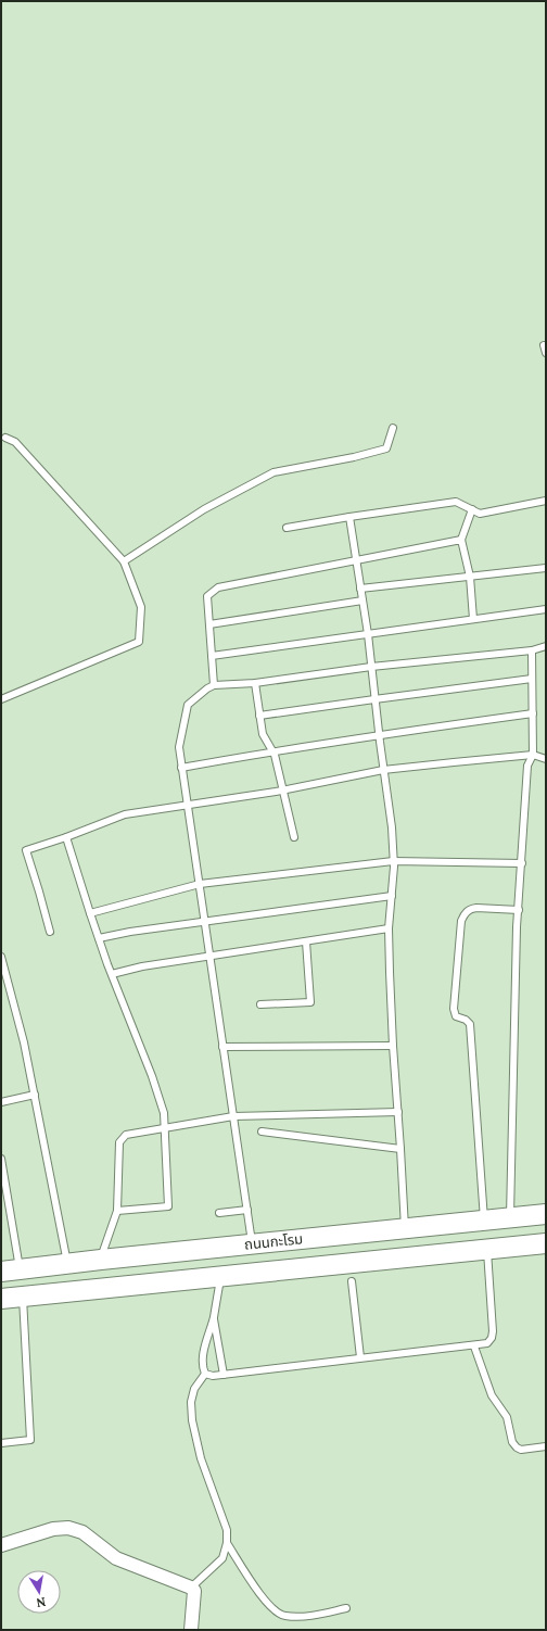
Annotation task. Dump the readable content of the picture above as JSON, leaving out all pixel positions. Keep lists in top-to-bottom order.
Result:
{
  "streets": {
    "main road": ["ถนนกะโรม"]
  },
  "north": "bottom"
}
